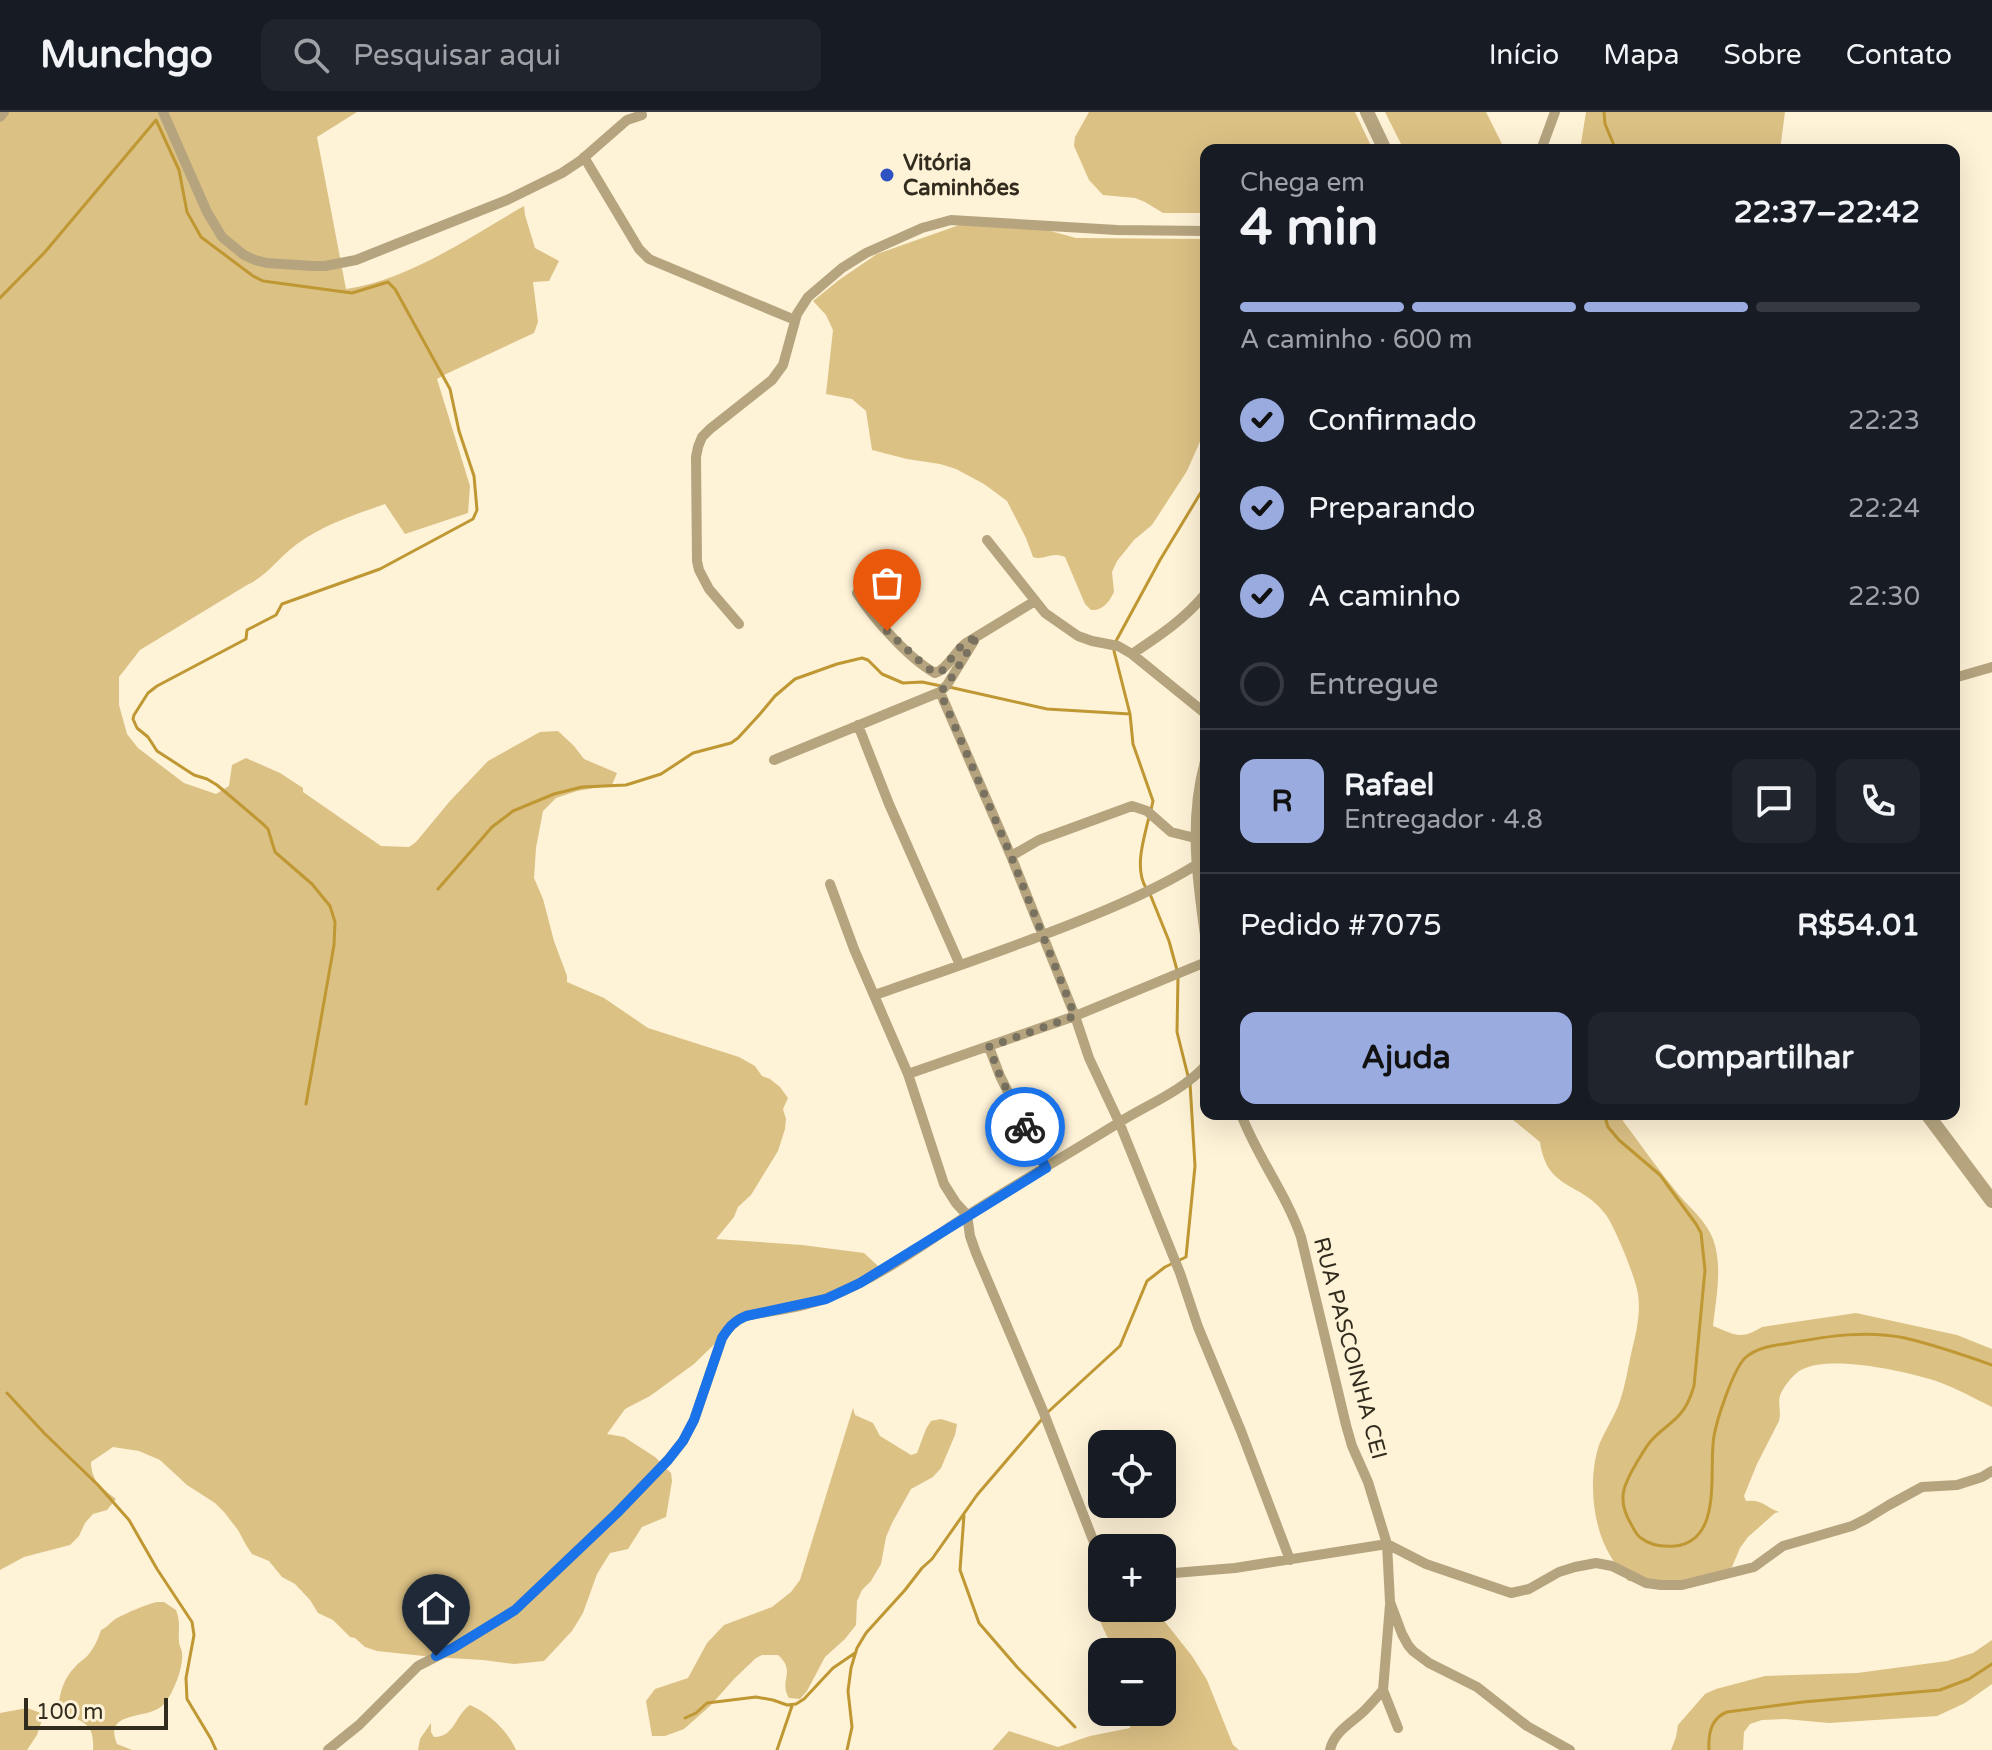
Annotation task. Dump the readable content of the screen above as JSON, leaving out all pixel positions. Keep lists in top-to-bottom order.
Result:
{
  "streets": {
    "street": ["RUA PASCOINHA CEI"]
  },
  "places": ["Vitória Caminhões"],
  "scale_bar": "100 m",
  "page": {
    "header": "Munchgo",
    "search": "Pesquisar aqui",
    "nav": [
      "Início",
      "Mapa",
      "Sobre",
      "Contato"
    ],
    "heading": ["4 min", "Chega em", "22:37–22:42"],
    "panel": [
      "Rafael",
      "Entregador · 4.8",
      "Pedido #7075",
      "R$54.01"
    ],
    "bar": "A caminho · 600 m",
    "list": [
      ["Confirmado", "22:23"],
      ["Preparando", "22:24"],
      ["A caminho", "22:30"],
      "Entregue"
    ],
    "round": "R",
    "buttons": ["Ajuda", "Compartilhar"],
    "map_buttons": ["+", "−"],
    "scale": "100 m"
  }
}
